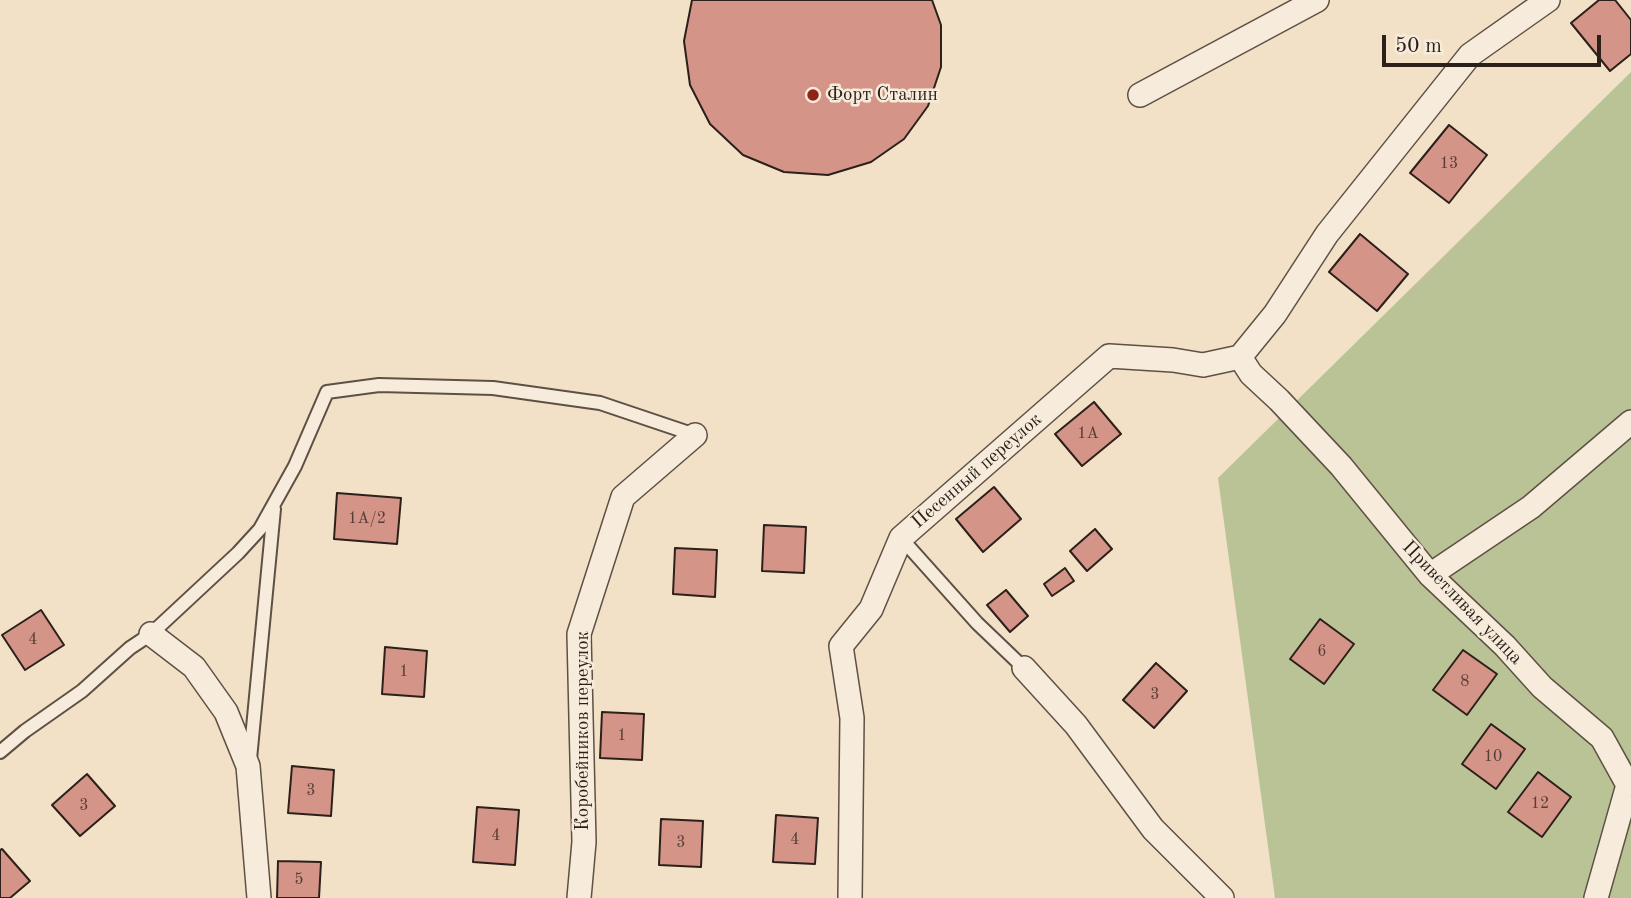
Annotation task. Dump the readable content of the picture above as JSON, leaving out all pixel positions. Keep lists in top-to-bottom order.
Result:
{
  "streets": {
    "street": ["Песенный переулок", "Приветливая улица", "Коробейников переулок"]
  },
  "crossings": [
    ["Песенный переулок", "Приветливая улица"]
  ],
  "places": ["Форт Сталин"],
  "house_numbers": [
    "13",
    "1А",
    "1А/2",
    "4",
    "6",
    "1",
    "8",
    "3",
    "1",
    "10",
    "3",
    "12",
    "3",
    "4",
    "4",
    "3",
    "5"
  ],
  "scale_bar": "50 m"
}
